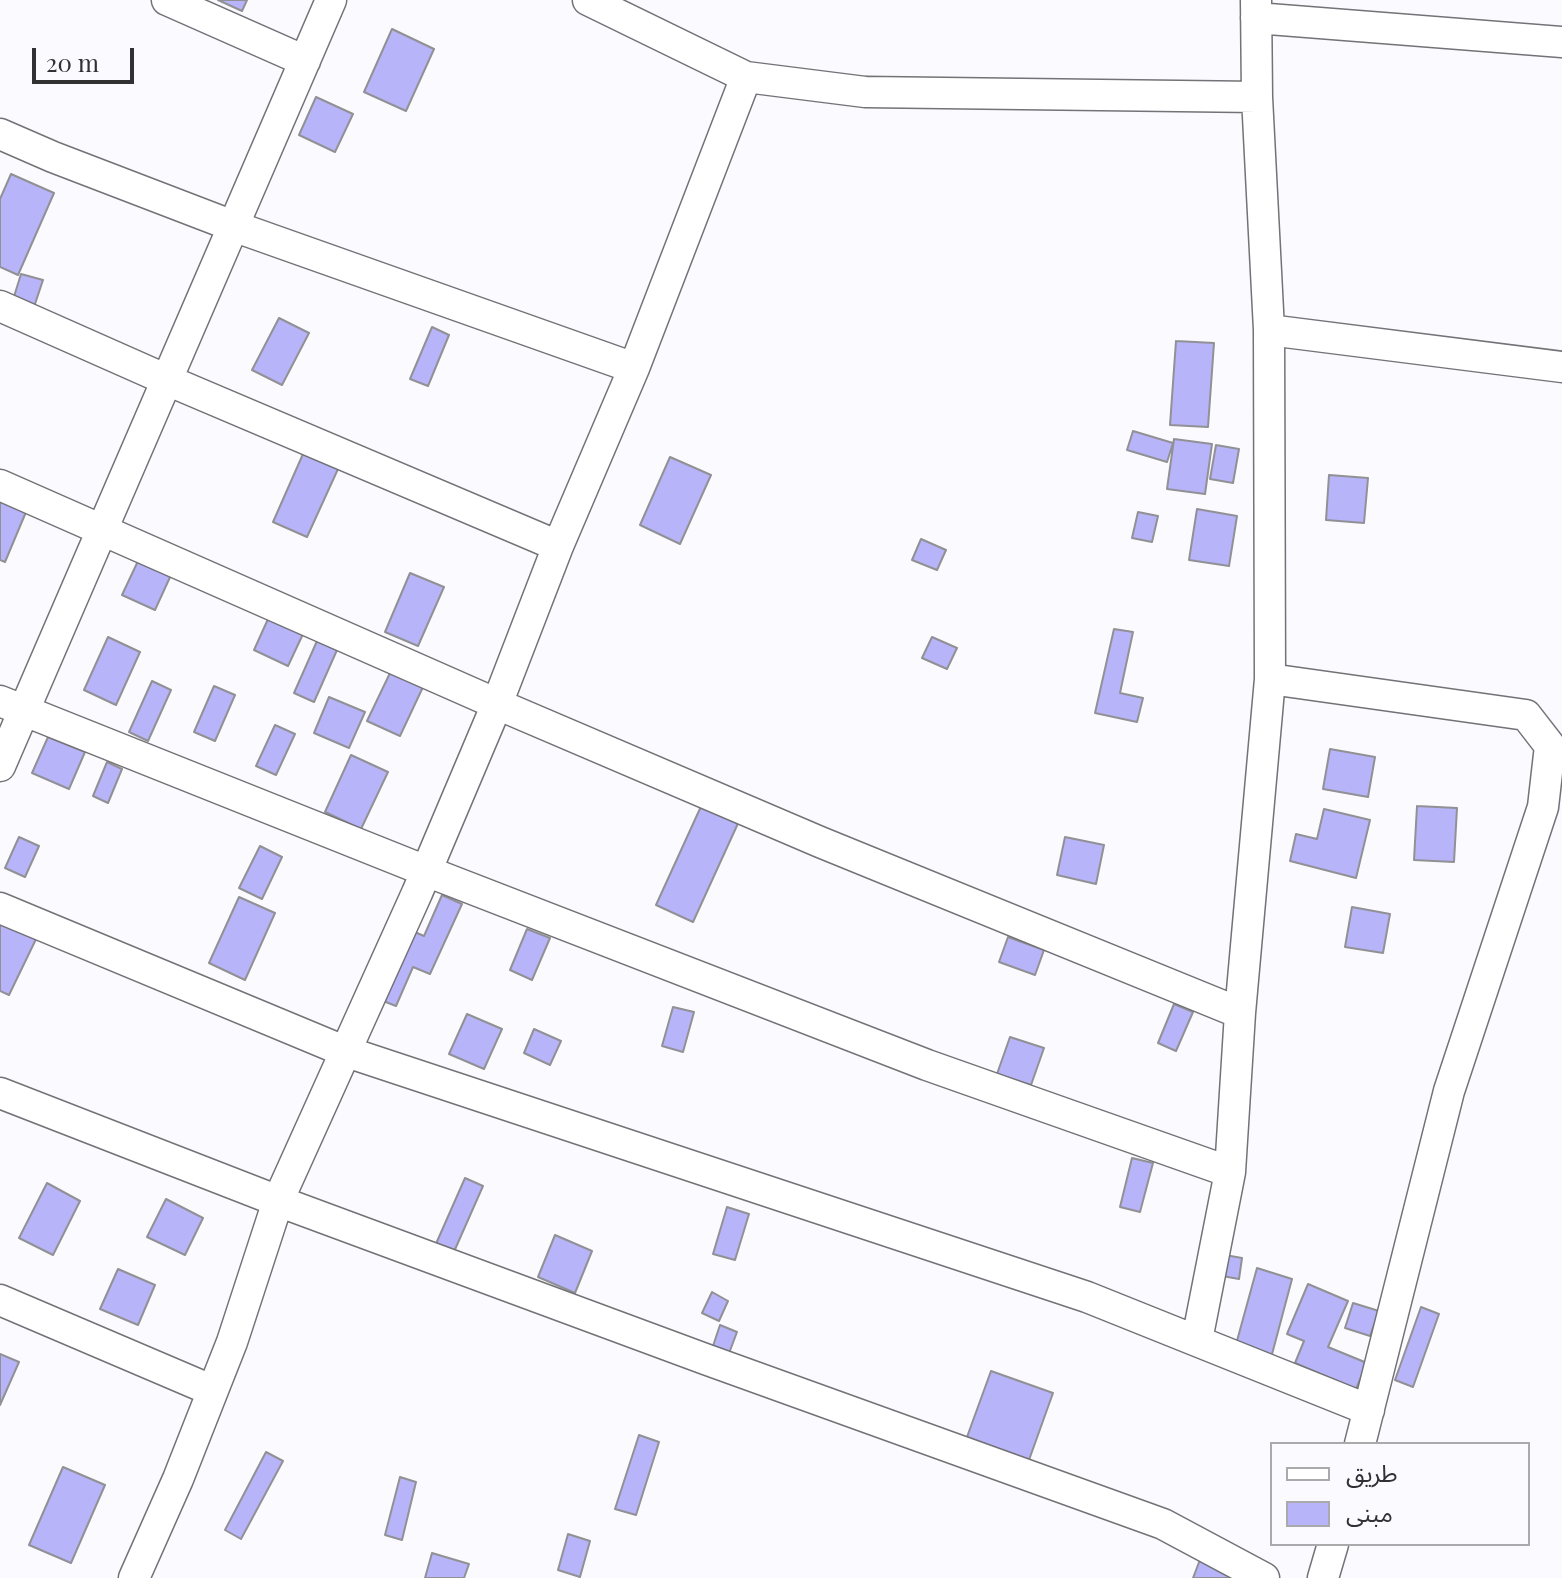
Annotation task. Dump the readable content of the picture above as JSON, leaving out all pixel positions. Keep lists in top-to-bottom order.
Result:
{
  "legend": ["طريق", "مبنى"],
  "scale_bar": "20 m"
}
